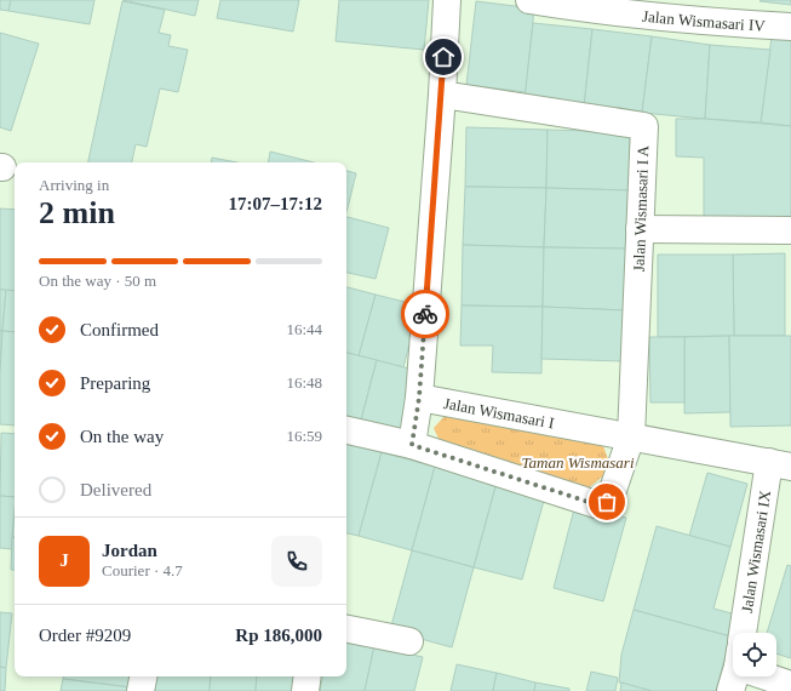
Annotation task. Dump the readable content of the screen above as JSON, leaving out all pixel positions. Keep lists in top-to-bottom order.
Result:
{
  "streets": {
    "street": [
      "Jalan Wismasari IV",
      "Jalan Wismasari I A",
      "Jalan Wismasari I",
      "Jalan Wismasari IX"
    ]
  },
  "crossings": [
    ["Jalan Wismasari I A", "Jalan Wismasari I"],
    ["Jalan Wismasari I", "Jalan Wismasari IX"]
  ],
  "parks": ["Taman Wismasari"],
  "page": {
    "heading": ["2 min", "Arriving in", "17:07–17:12"],
    "panel": [
      "Jordan",
      "Courier · 4.7",
      "Order #9209",
      "Rp 186,000"
    ],
    "bar": "On the way · 50 m",
    "list": [
      ["Confirmed", "16:44"],
      ["Preparing", "16:48"],
      ["On the way", "16:59"],
      "Delivered"
    ],
    "round": "J"
  }
}
